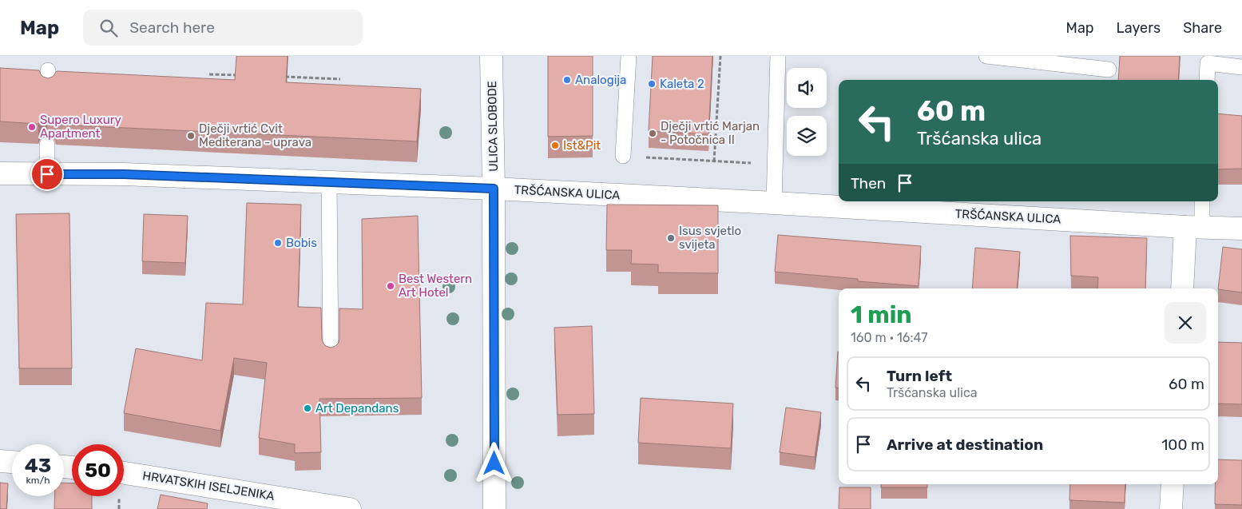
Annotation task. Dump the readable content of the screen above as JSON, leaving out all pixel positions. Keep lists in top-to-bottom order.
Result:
{
  "streets": {
    "street": ["ULICA SLOBODE", "TRŠĆANSKA ULICA", "HRVATSKIH ISELJENIKA"]
  },
  "crossings": [
    ["ULICA SLOBODE", "TRŠĆANSKA ULICA"]
  ],
  "places": [
    "Analogija",
    "Kaleta 2",
    "Supero Luxury Apartment",
    "Dječji vrtić Marjan - Potočnica II",
    "Dječji vrtić Cvit Mediterana - uprava",
    "Ist&Pit",
    "Isus svjetlo svijeta",
    "Bobis",
    "Best Western Art Hotel",
    "Art Depandans"
  ],
  "page": {
    "header": "Map",
    "search": "Search here",
    "nav": ["Map", "Layers", "Share"],
    "turn": ["60 m", "Tršćanska ulica"],
    "then": "Then",
    "heading": ["1 min", "160 m · 16:47"],
    "list": [
      {
        "name": "Turn left",
        "note": "Tršćanska ulica",
        "value": "60 m"
      },
      {
        "name": "Arrive at destination",
        "value": "100 m"
      }
    ],
    "speed": "43 km/h",
    "limit": "50"
  }
}
